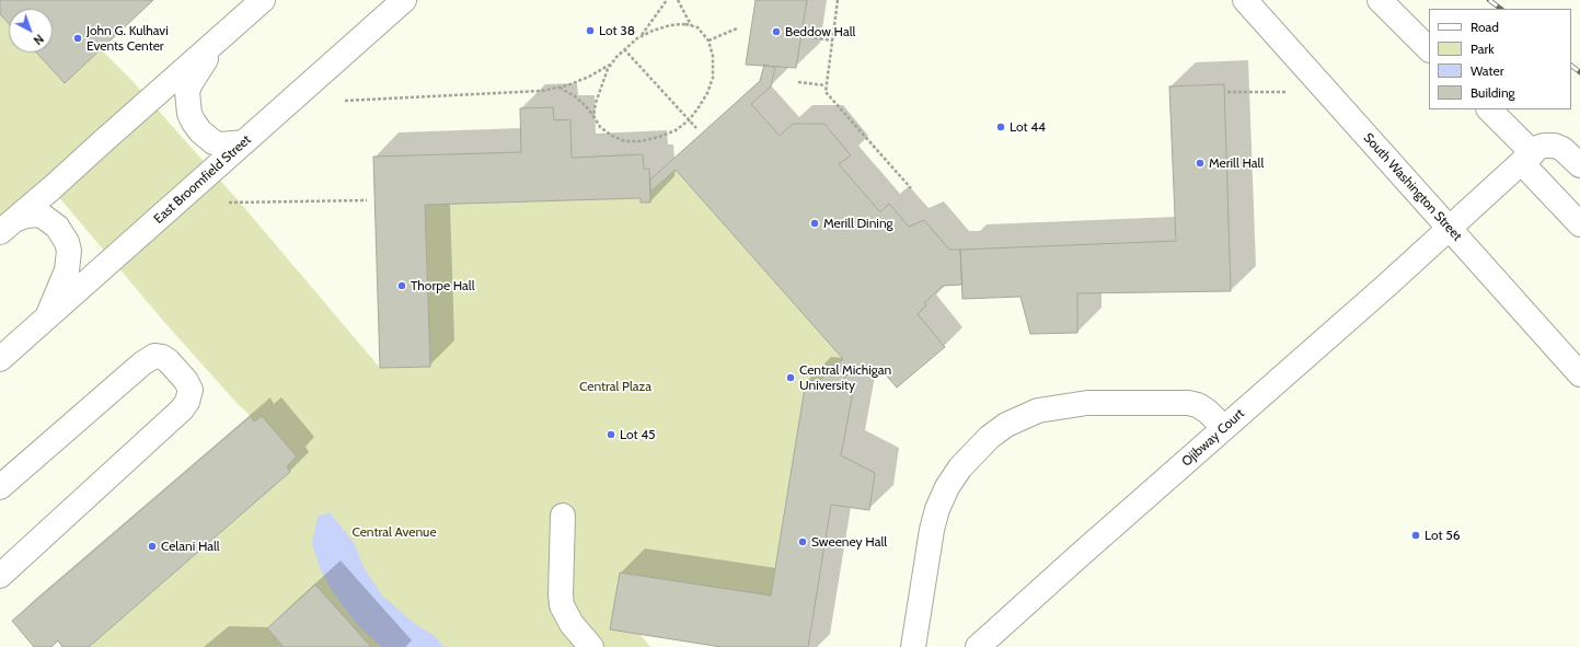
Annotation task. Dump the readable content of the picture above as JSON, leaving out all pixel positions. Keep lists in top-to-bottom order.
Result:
{
  "streets": {
    "main road": ["East Broomfield Street", "South Washington Street", "Ojibway Court"]
  },
  "crossings": [
    ["South Washington Street", "Ojibway Court"]
  ],
  "parks": ["Central Plaza", "Central Avenue"],
  "places": [
    "Lot 38",
    "Beddow Hall",
    "John G. Kulhavi Events Center",
    "Lot 44",
    "Merill Hall",
    "Merill Dining",
    "Thorpe Hall",
    "Central Michigan University",
    "Lot 45",
    "Lot 56",
    "Sweeney Hall",
    "Celani Hall"
  ],
  "legend": [
    "Road",
    "Park",
    "Water",
    "Building"
  ],
  "north": "bottom right"
}
